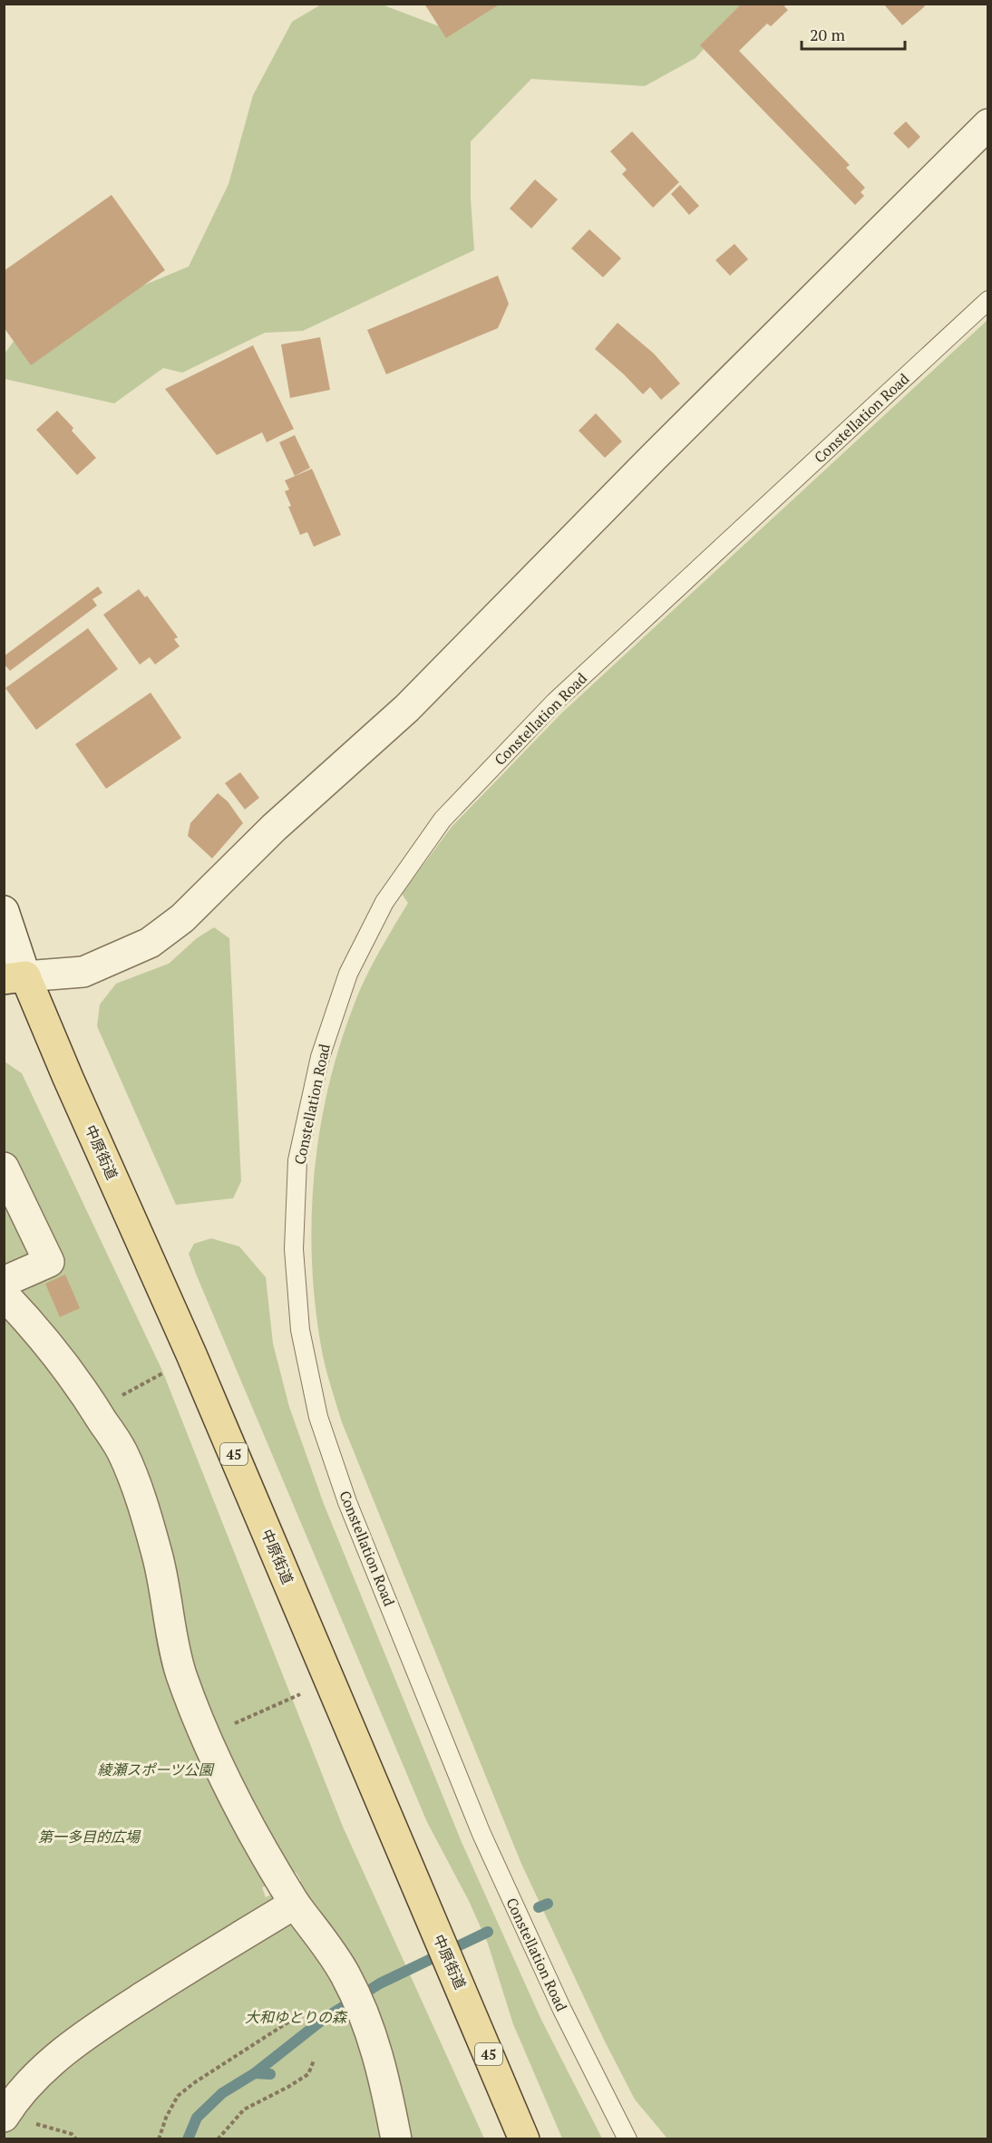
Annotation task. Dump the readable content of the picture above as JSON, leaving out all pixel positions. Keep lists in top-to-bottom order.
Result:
{
  "streets": {
    "main road": ["中原街道", "45"],
    "lane": ["Constellation Road"]
  },
  "parks": ["綾瀬スポーツ公園", "第一多目的広場", "大和ゆとりの森"],
  "scale_bar": "20 m"
}
